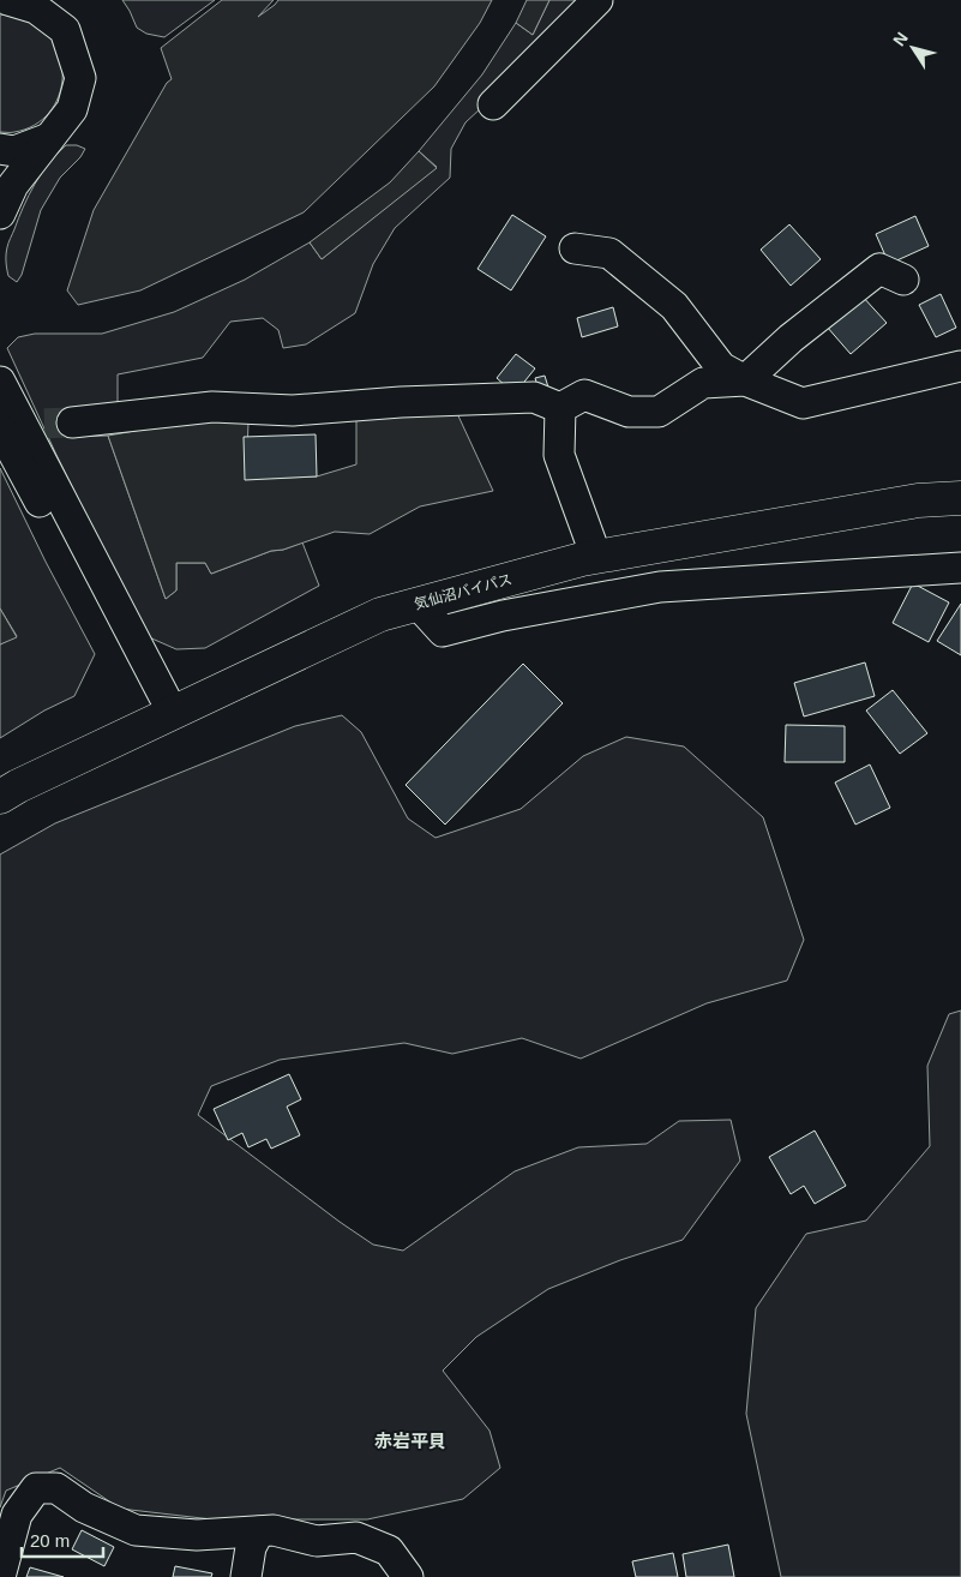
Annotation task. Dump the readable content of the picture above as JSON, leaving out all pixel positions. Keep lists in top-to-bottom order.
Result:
{
  "streets": {
    "highway": ["気仙沼バイパス"]
  },
  "districts": ["赤岩平貝"],
  "scale_bar": "20 m",
  "north": "top left"
}
